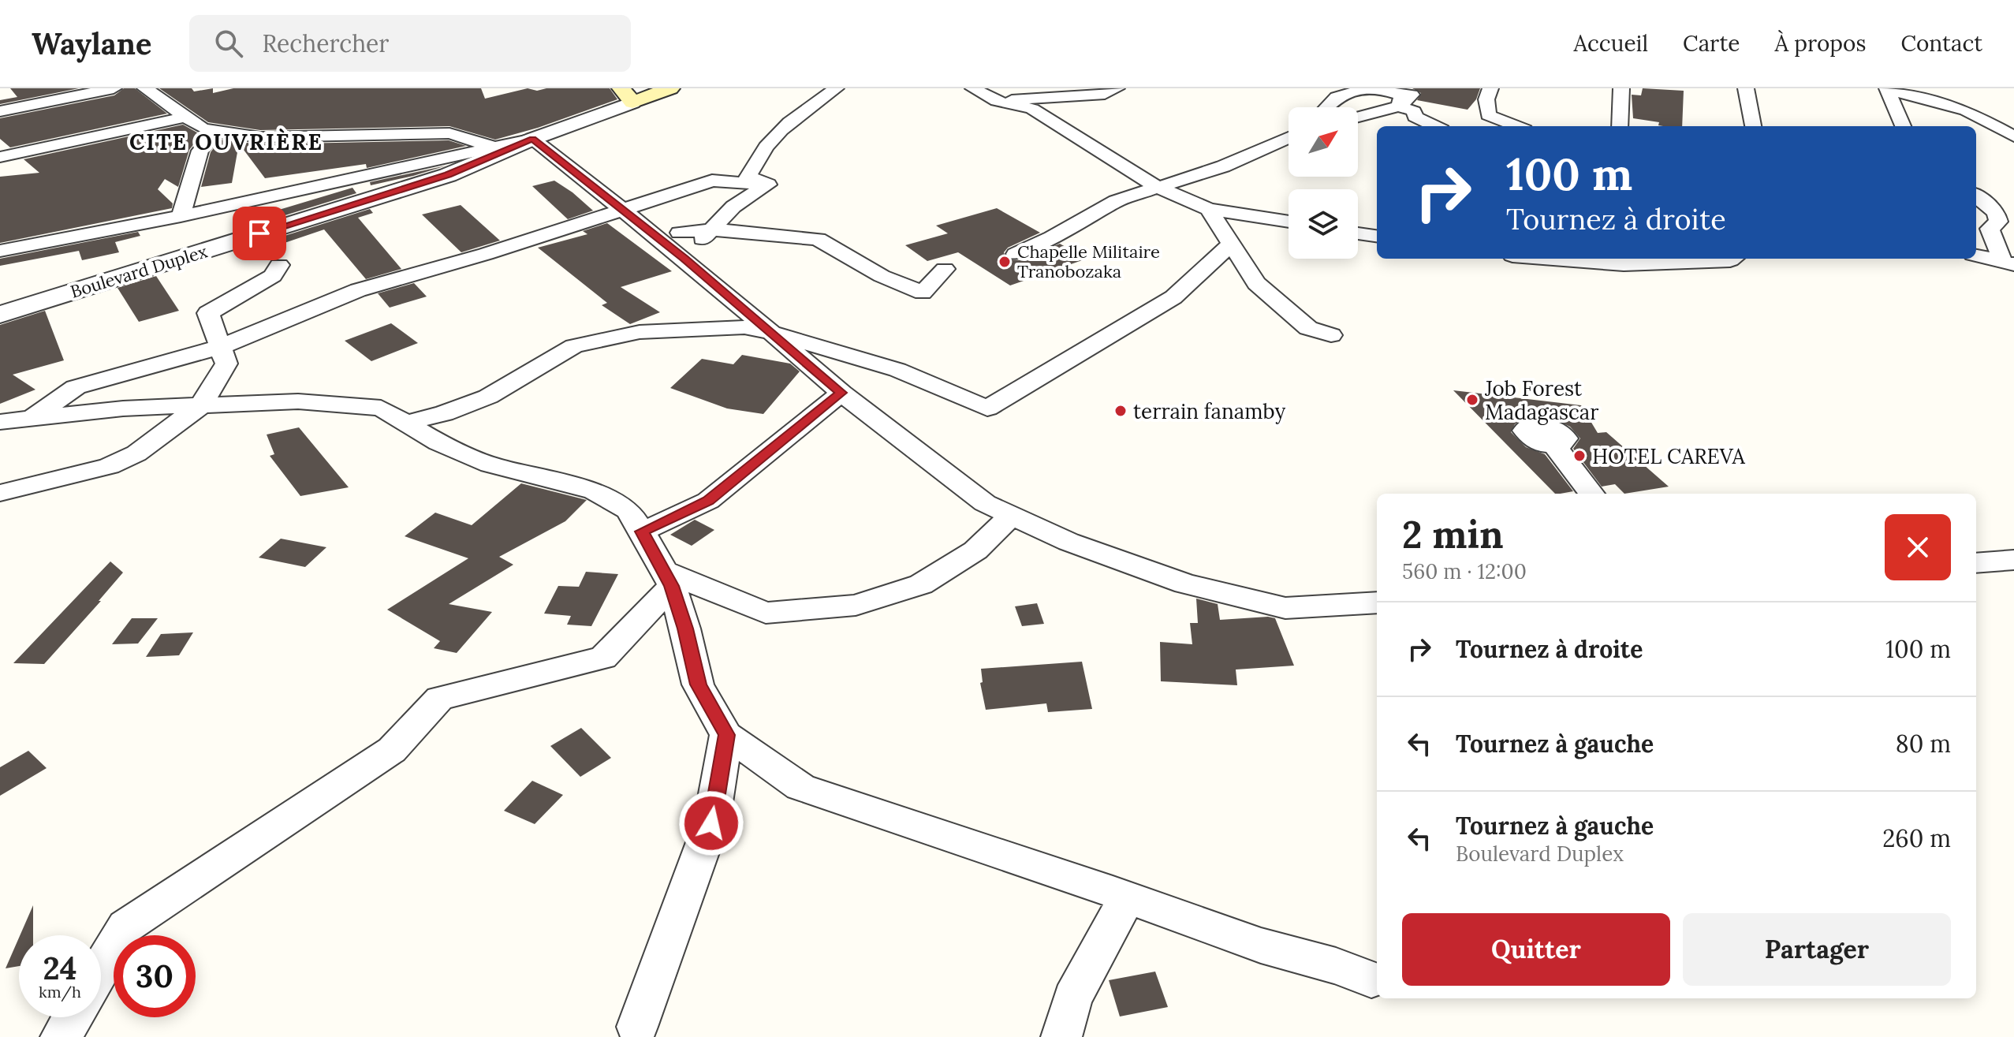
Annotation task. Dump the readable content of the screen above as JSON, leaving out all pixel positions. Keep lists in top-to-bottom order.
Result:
{
  "streets": {
    "main road": ["Boulevard Duplex"]
  },
  "districts": ["CITE OUVRIÈRE"],
  "places": [
    "Chapelle Militaire Tranobozaka",
    "Job Forest Madagascar",
    "terrain fanamby",
    "HOTEL CAREVA"
  ],
  "north": "top right",
  "page": {
    "header": "Waylane",
    "search": "Rechercher",
    "nav": [
      "Accueil",
      "Carte",
      "À propos",
      "Contact"
    ],
    "turn": ["100 m", "Tournez à droite"],
    "heading": ["2 min", "560 m · 12:00"],
    "list": [
      {
        "name": "Tournez à droite",
        "value": "100 m"
      },
      {
        "name": "Tournez à gauche",
        "value": "80 m"
      },
      {
        "name": "Tournez à gauche",
        "note": "Boulevard Duplex",
        "value": "260 m"
      }
    ],
    "buttons": ["Quitter", "Partager"],
    "speed": "24 km/h",
    "limit": "30"
  }
}
